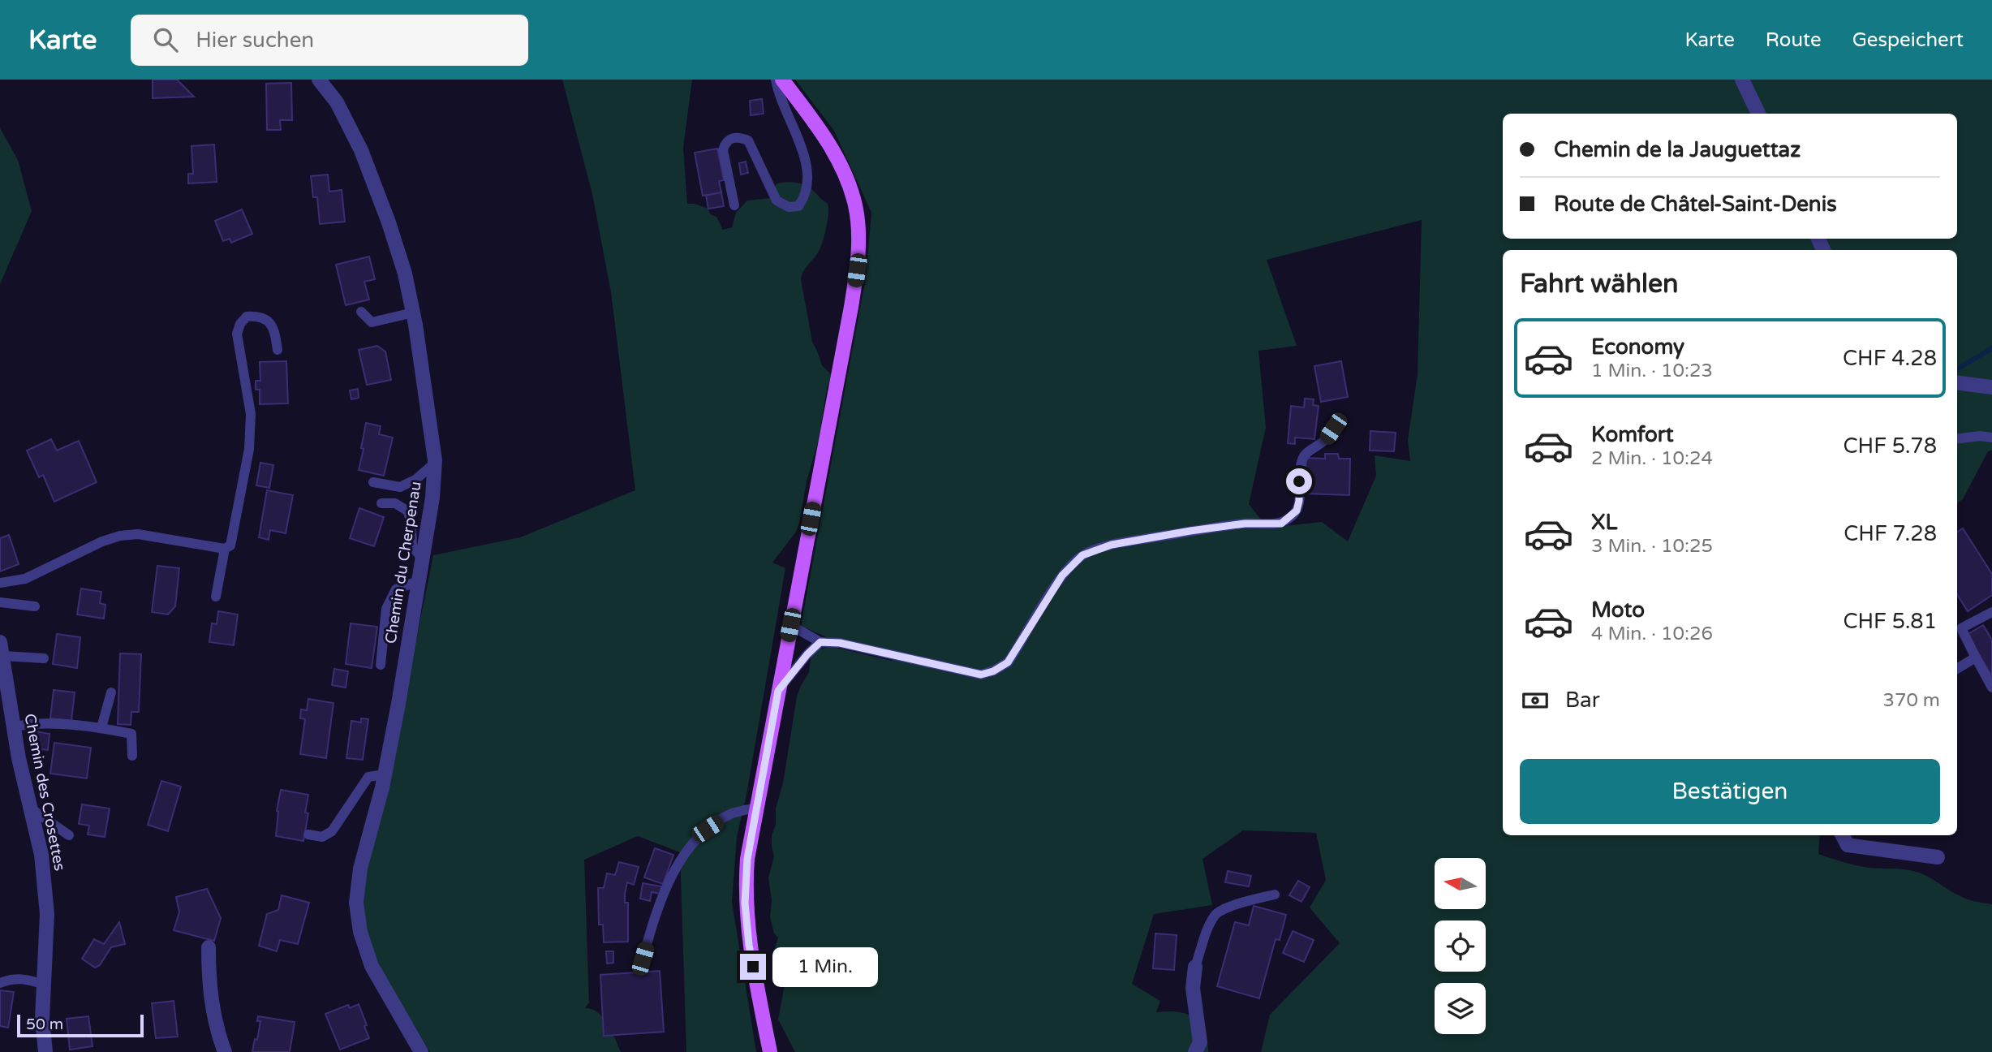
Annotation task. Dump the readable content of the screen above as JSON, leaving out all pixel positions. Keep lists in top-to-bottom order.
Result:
{
  "streets": {
    "street": ["Chemin du Cherpenau", "Chemin des Crosettes"]
  },
  "scale_bar": "50 m",
  "north": "left",
  "page": {
    "header": "Karte",
    "search": "Hier suchen",
    "nav": ["Karte", "Route", "Gespeichert"],
    "banner": ["Chemin de la Jauguettaz", "Route de Châtel-Saint-Denis"],
    "heading": "Fahrt wählen",
    "list": [
      {
        "name": "Economy",
        "note": "1 Min. · 10:23",
        "value": "CHF 4.28"
      },
      {
        "name": "Komfort",
        "note": "2 Min. · 10:24",
        "value": "CHF 5.78"
      },
      {
        "name": "XL",
        "note": "3 Min. · 10:25",
        "value": "CHF 7.28"
      },
      {
        "name": "Moto",
        "note": "4 Min. · 10:26",
        "value": "CHF 5.81"
      }
    ],
    "pay": ["Bar", "370 m"],
    "buttons": "Bestätigen",
    "bubble": "1 Min.",
    "scale": "50 m"
  }
}
